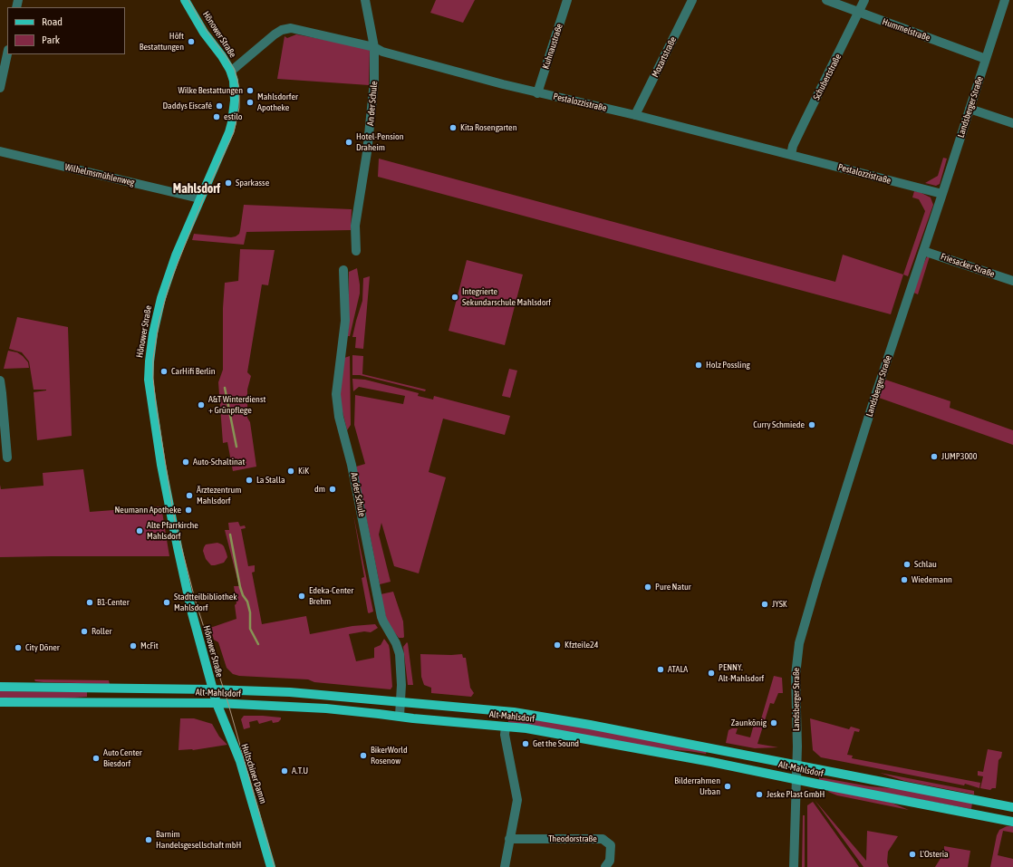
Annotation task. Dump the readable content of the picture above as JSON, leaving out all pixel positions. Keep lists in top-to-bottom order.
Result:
{
  "streets": {
    "main road": ["Hönower Straße", "Alt-Mahlsdorf", "Hultschiner Damm"],
    "street": [
      "Hummelstraße",
      "Kuhnaustraße",
      "Mozartstraße",
      "Schubertstraße",
      "Pestalozzistraße",
      "An der Schule",
      "Landsberger Straße",
      "Wilhelmsmühlenweg",
      "Friesacker Straße",
      "Theodorstraße"
    ]
  },
  "crossings": [
    ["Hummelstraße", "Schubertstraße"],
    ["Hummelstraße", "Landsberger Straße"],
    ["Hönower Straße", "Pestalozzistraße"],
    ["Hönower Straße", "Wilhelmsmühlenweg"],
    ["Hönower Straße", "Alt-Mahlsdorf"],
    ["Hönower Straße", "Hultschiner Damm"],
    ["Kuhnaustraße", "Pestalozzistraße"],
    ["Mozartstraße", "Pestalozzistraße"],
    ["Schubertstraße", "Pestalozzistraße"],
    ["Pestalozzistraße", "An der Schule"],
    ["Pestalozzistraße", "Landsberger Straße"],
    ["An der Schule", "Alt-Mahlsdorf"],
    ["Landsberger Straße", "Friesacker Straße"],
    ["Landsberger Straße", "Alt-Mahlsdorf"],
    ["Alt-Mahlsdorf", "Hultschiner Damm"]
  ],
  "districts": ["Mahlsdorf"],
  "places": [
    "Höft Bestattungen",
    "Wilke Bestattungen",
    "Mahlsdorfer Apotheke",
    "Daddys Eiscafé",
    "estilo",
    "Kita Rosengarten",
    "Hotel-Pension Draheim",
    "Sparkasse",
    "Integrierte Sekundarschule Mahlsdorf",
    "Holz Possling",
    "CarHifi Berlin",
    "A&T Winterdienst + Grünpflege",
    "Curry Schmiede",
    "JUMP3000",
    "Auto-Schaltinat",
    "KiK",
    "La Stalla",
    "dm",
    "Ärztezentrum Mahlsdorf",
    "Neumann Apotheke",
    "Alte Pfarrkirche Mahlsdorf",
    "Schlau",
    "Wiedemann",
    "Pure Natur",
    "Edeka-Center Brehm",
    "B1-Center",
    "Stadtteilbibliothek Mahlsdorf",
    "JYSK",
    "Roller",
    "Kfzteile24",
    "McFit",
    "City Döner",
    "ATALA",
    "PENNY. Alt-Mahlsdorf",
    "Zaunkönig",
    "Get the Sound",
    "BikerWorld Rosenow",
    "Auto Center Biesdorf",
    "A.T.U",
    "Bilderrahmen Urban",
    "Jeske Plast GmbH",
    "Barnim Handelsgesellschaft mbH",
    "L'Osteria"
  ],
  "legend": ["Road", "Park"]
}
